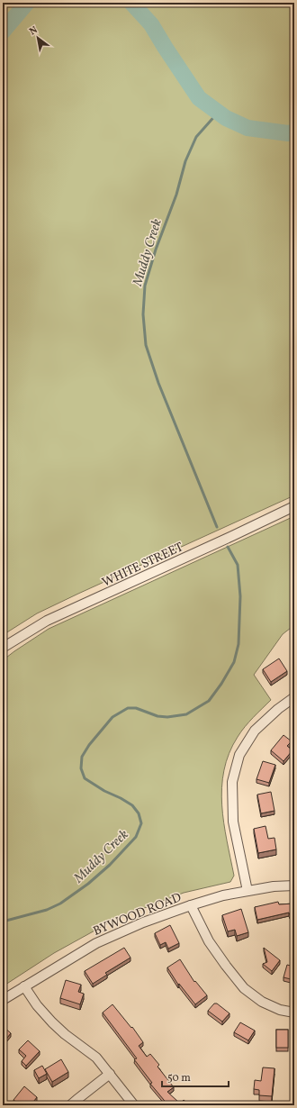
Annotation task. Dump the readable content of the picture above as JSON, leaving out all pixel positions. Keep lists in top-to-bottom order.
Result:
{
  "streets": {
    "street": ["WHITE STREET", "BYWOOD ROAD"]
  },
  "water": ["Muddy Creek"],
  "scale_bar": "50 m",
  "north": "top left"
}
